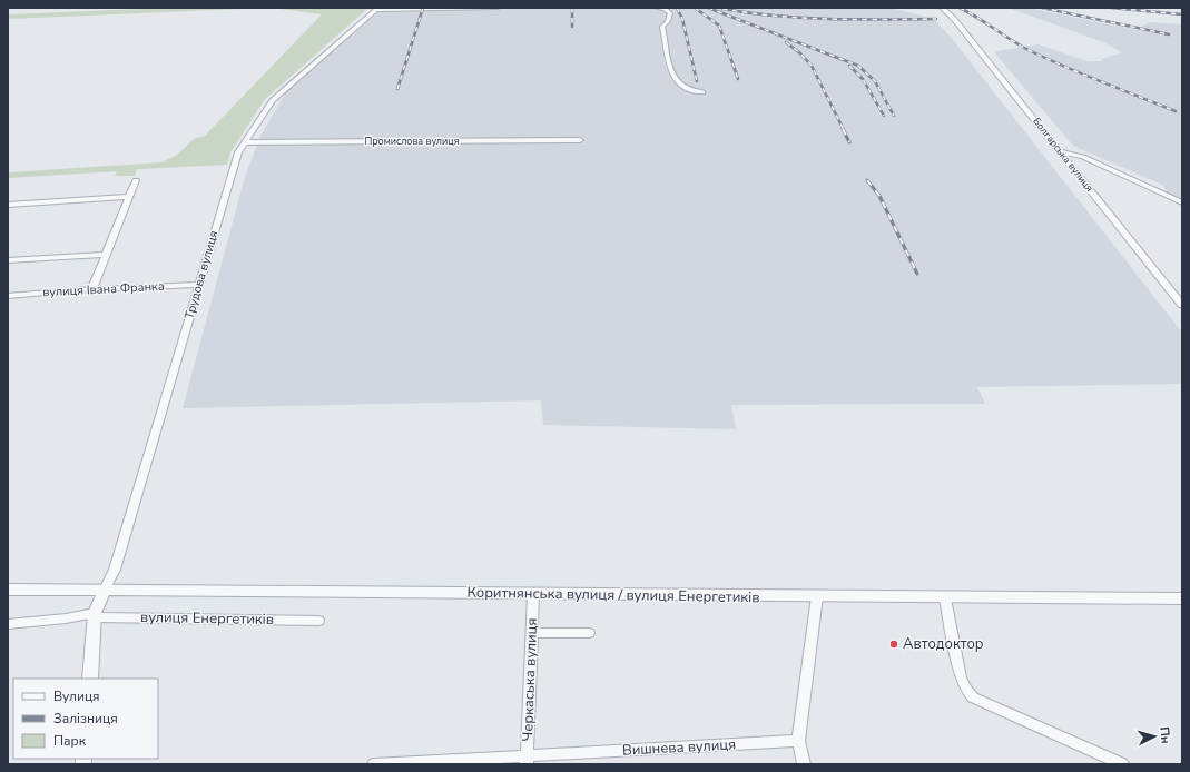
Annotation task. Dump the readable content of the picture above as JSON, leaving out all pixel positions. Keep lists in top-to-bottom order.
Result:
{
  "streets": {
    "street": [
      "Промислова вулиця",
      "Болгарська вулиця",
      "Трудова вулиця",
      "вулиця Івана Франка",
      "Коритнянська вулиця / вулиця Енергетиків",
      "вулиця Енергетиків",
      "Черкаська вулиця",
      "Вишнева вулиця"
    ]
  },
  "crossings": [
    ["Промислова вулиця", "Трудова вулиця"],
    ["Трудова вулиця", "вулиця Івана Франка"],
    ["Трудова вулиця", "Коритнянська вулиця / вулиця Енергетиків"],
    ["Коритнянська вулиця / вулиця Енергетиків", "Черкаська вулиця"],
    ["Черкаська вулиця", "Вишнева вулиця"]
  ],
  "places": ["Автодоктор"],
  "legend": ["Вулиця", "Залізниця", "Парк"],
  "north": "right"
}
